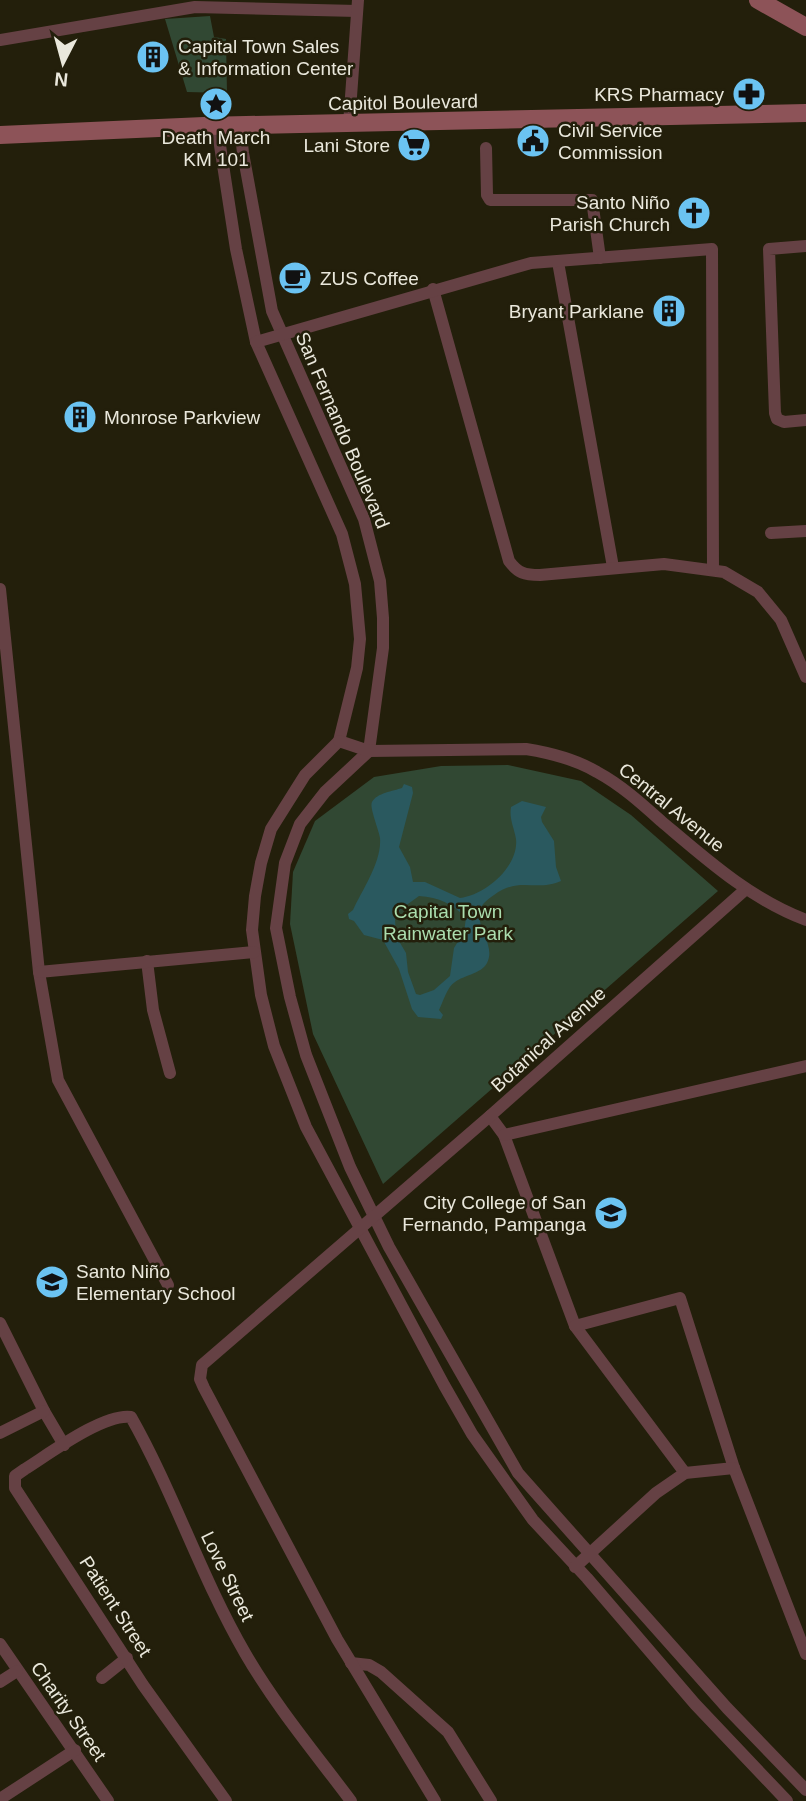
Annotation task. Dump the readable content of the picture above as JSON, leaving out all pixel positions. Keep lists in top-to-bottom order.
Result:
{
  "streets": {
    "main road": ["Capitol Boulevard"],
    "street": [
      "San Fernando Boulevard",
      "Central Avenue",
      "Botanical Avenue",
      "Love Street",
      "Patient Street",
      "Charity Street"
    ]
  },
  "crossings": [
    ["Capitol Boulevard", "San Fernando Boulevard"],
    ["San Fernando Boulevard", "Central Avenue"],
    ["Central Avenue", "Botanical Avenue"],
    ["Love Street", "Patient Street"]
  ],
  "parks": ["Capital Town Rainwater Park"],
  "places": {
    "building": ["Capital Town Sales & Information Center", "Bryant Parklane", "Monrose Parkview"],
    "pharmacy": ["KRS Pharmacy"],
    "place": ["Death March KM 101"],
    "public building": ["Civil Service Commission"],
    "supermarket": ["Lani Store"],
    "church": ["Santo Niño Parish Church"],
    "cafe": ["ZUS Coffee"],
    "school or university": ["City College of San Fernando, Pampanga", "Santo Niño Elementary School"]
  },
  "north": "bottom"
}
